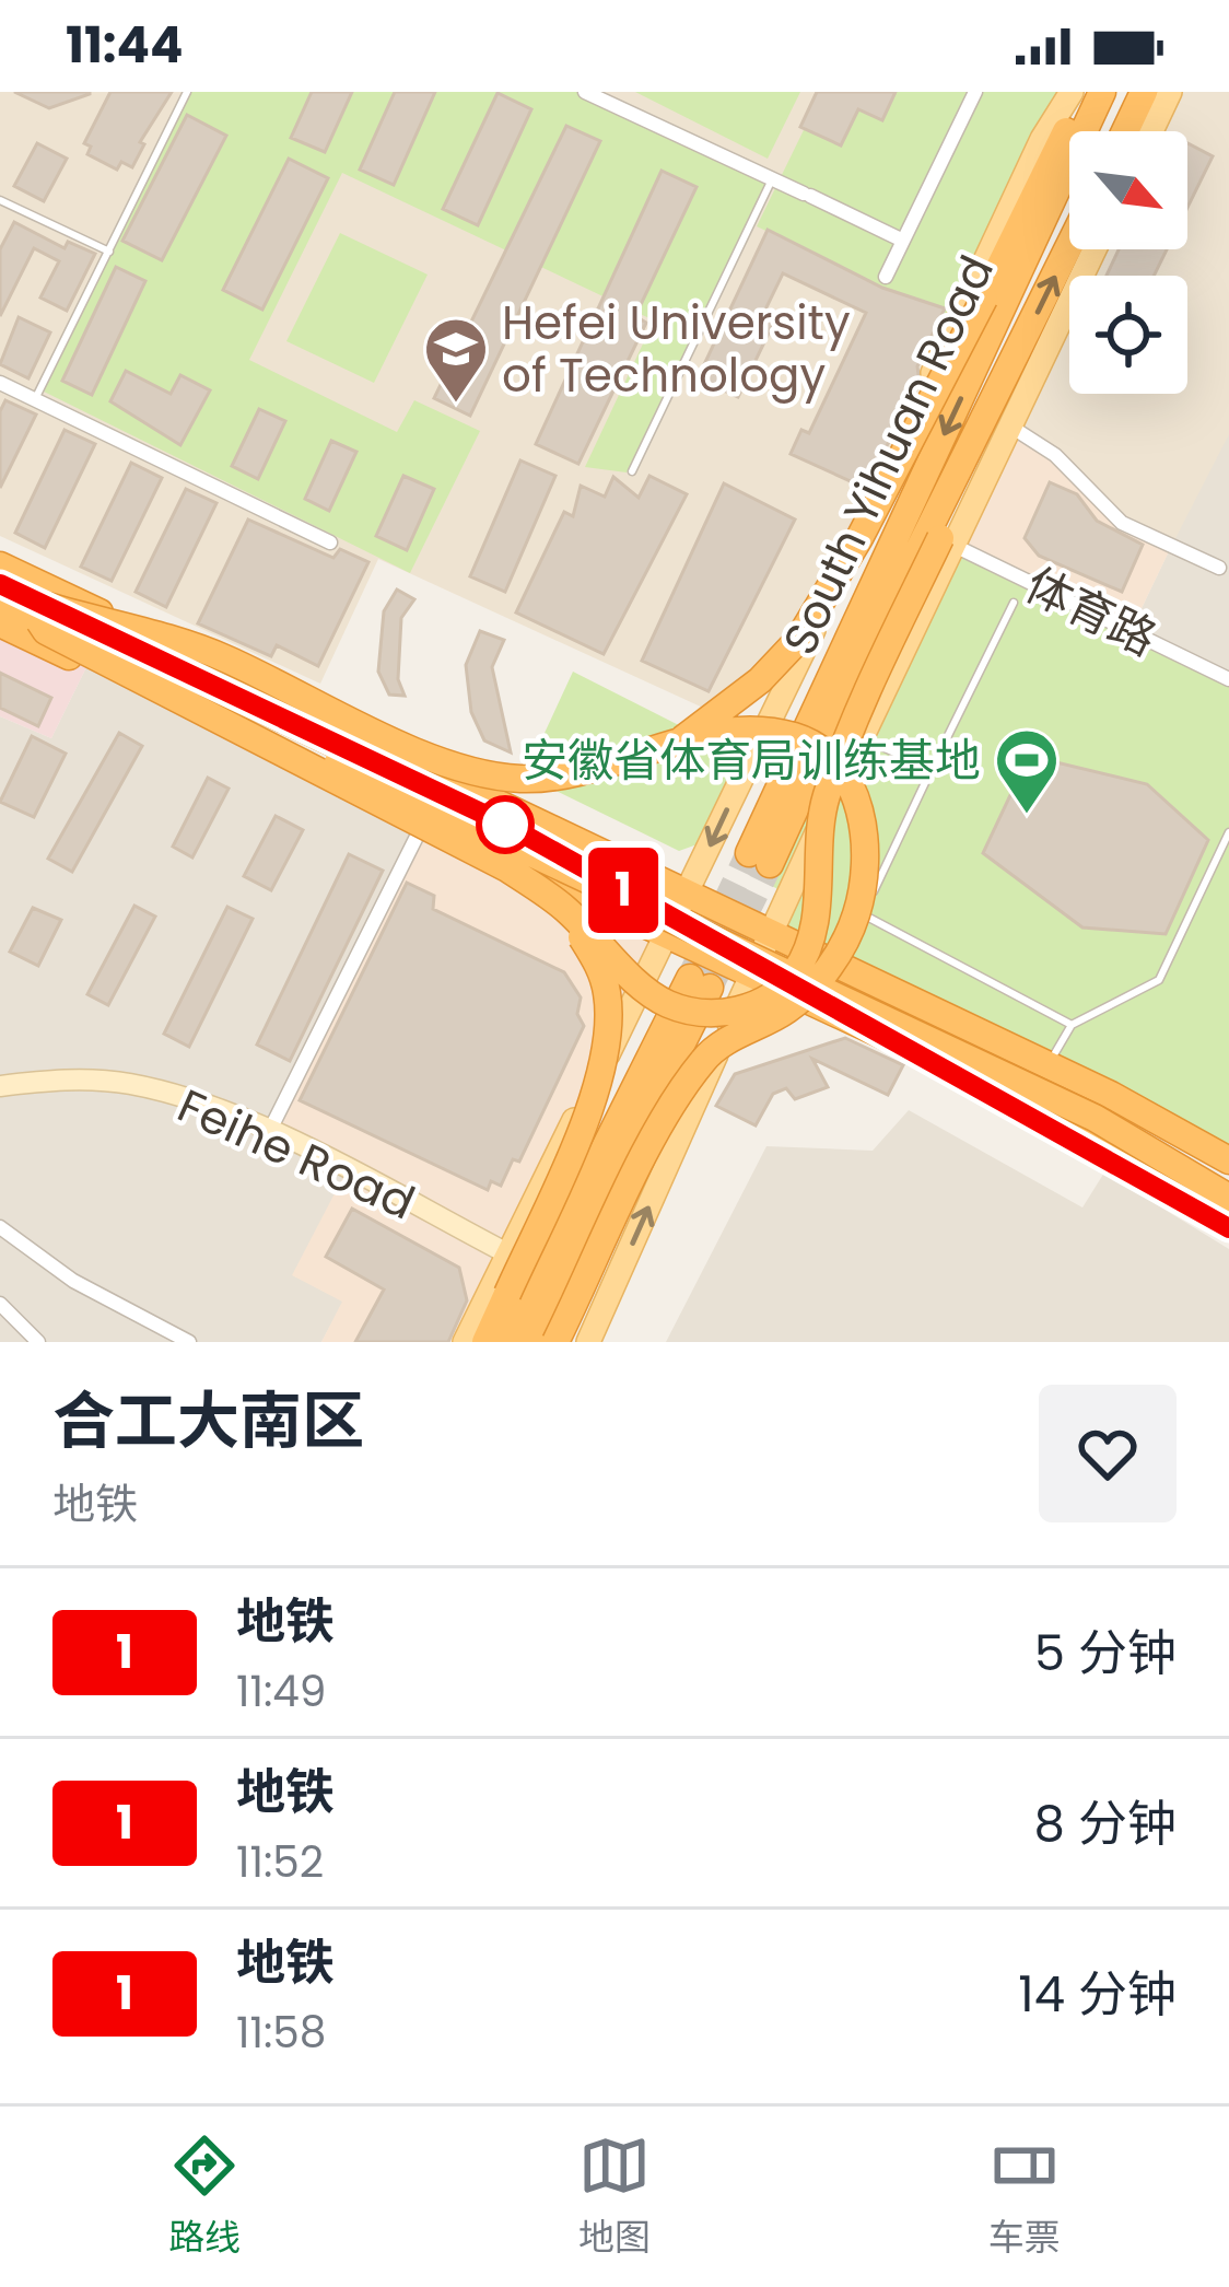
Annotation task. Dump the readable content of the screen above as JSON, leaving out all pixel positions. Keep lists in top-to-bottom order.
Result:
{
  "streets": {
    "highway": ["South Yihuan Road"],
    "street": ["体育路", "Feihe Road"]
  },
  "places": {
    "school or university": ["Hefei University of Technology"],
    "sports": ["安徽省体育局训练基地"]
  },
  "lines": ["metro line 1"],
  "north": "bottom right",
  "page": {
    "status": "11:44",
    "on_map": "1",
    "heading": ["合工大南区", "地铁"],
    "list": [
      {
        "mark": "1",
        "name": "地铁",
        "note": "11:49",
        "value": "5 分钟"
      },
      {
        "mark": "1",
        "name": "地铁",
        "note": "11:52",
        "value": "8 分钟"
      },
      {
        "mark": "1",
        "name": "地铁",
        "note": "11:58",
        "value": "14 分钟"
      }
    ],
    "tabs": ["路线", "地图", "车票"]
  }
}
